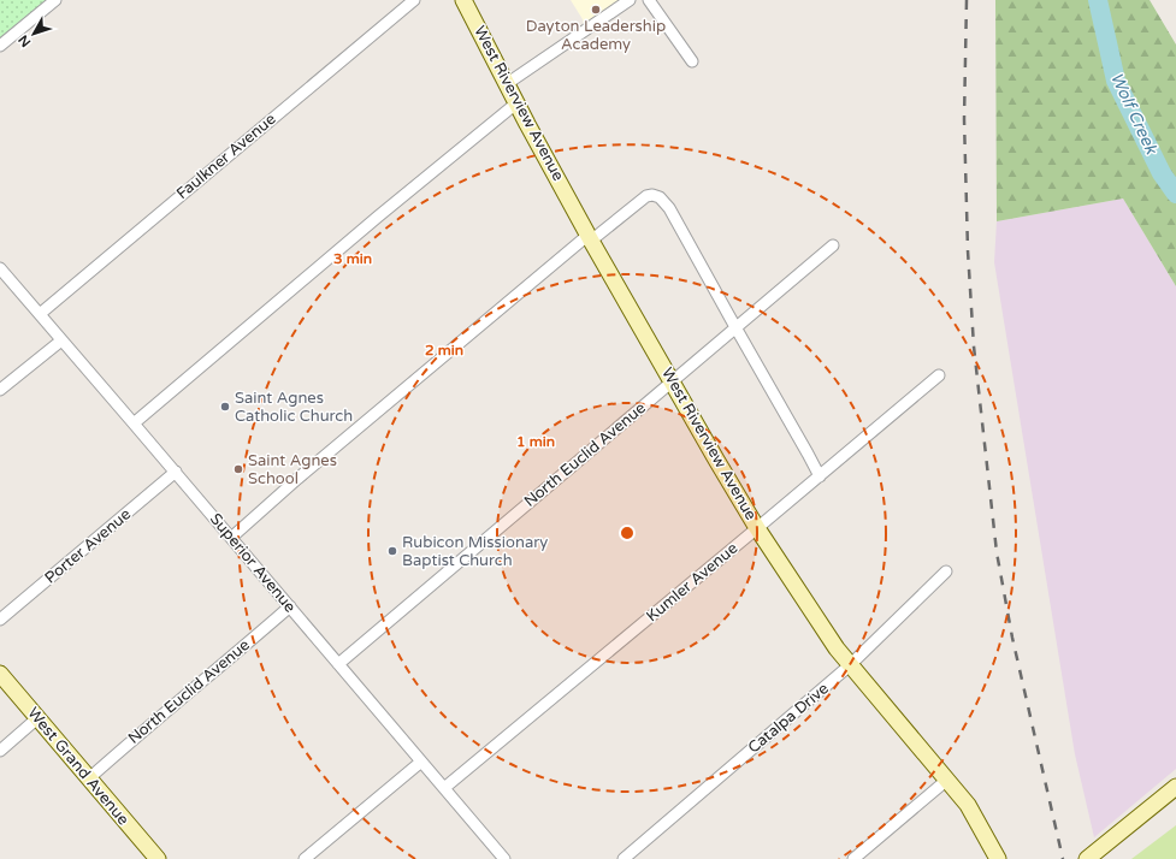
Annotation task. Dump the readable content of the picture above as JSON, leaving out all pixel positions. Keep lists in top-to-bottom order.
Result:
{
  "streets": {
    "street": [
      "West Riverview Avenue",
      "Faulkner Avenue",
      "North Euclid Avenue",
      "Porter Avenue",
      "Superior Avenue",
      "Kumler Avenue",
      "Catalpa Drive",
      "West Grand Avenue"
    ]
  },
  "crossings": [
    ["West Riverview Avenue", "North Euclid Avenue"],
    ["West Riverview Avenue", "Kumler Avenue"],
    ["West Riverview Avenue", "Catalpa Drive"],
    ["Faulkner Avenue", "Superior Avenue"],
    ["North Euclid Avenue", "Superior Avenue"],
    ["North Euclid Avenue", "West Grand Avenue"],
    ["Porter Avenue", "Superior Avenue"],
    ["Superior Avenue", "Kumler Avenue"]
  ],
  "water": ["Wolf Creek"],
  "places": [
    "Dayton Leadership Academy",
    "Saint Agnes Catholic Church",
    "Saint Agnes School",
    "Rubicon Missionary Baptist Church"
  ],
  "north": "bottom left",
  "rings": ["3 min", "2 min", "1 min"]
}
